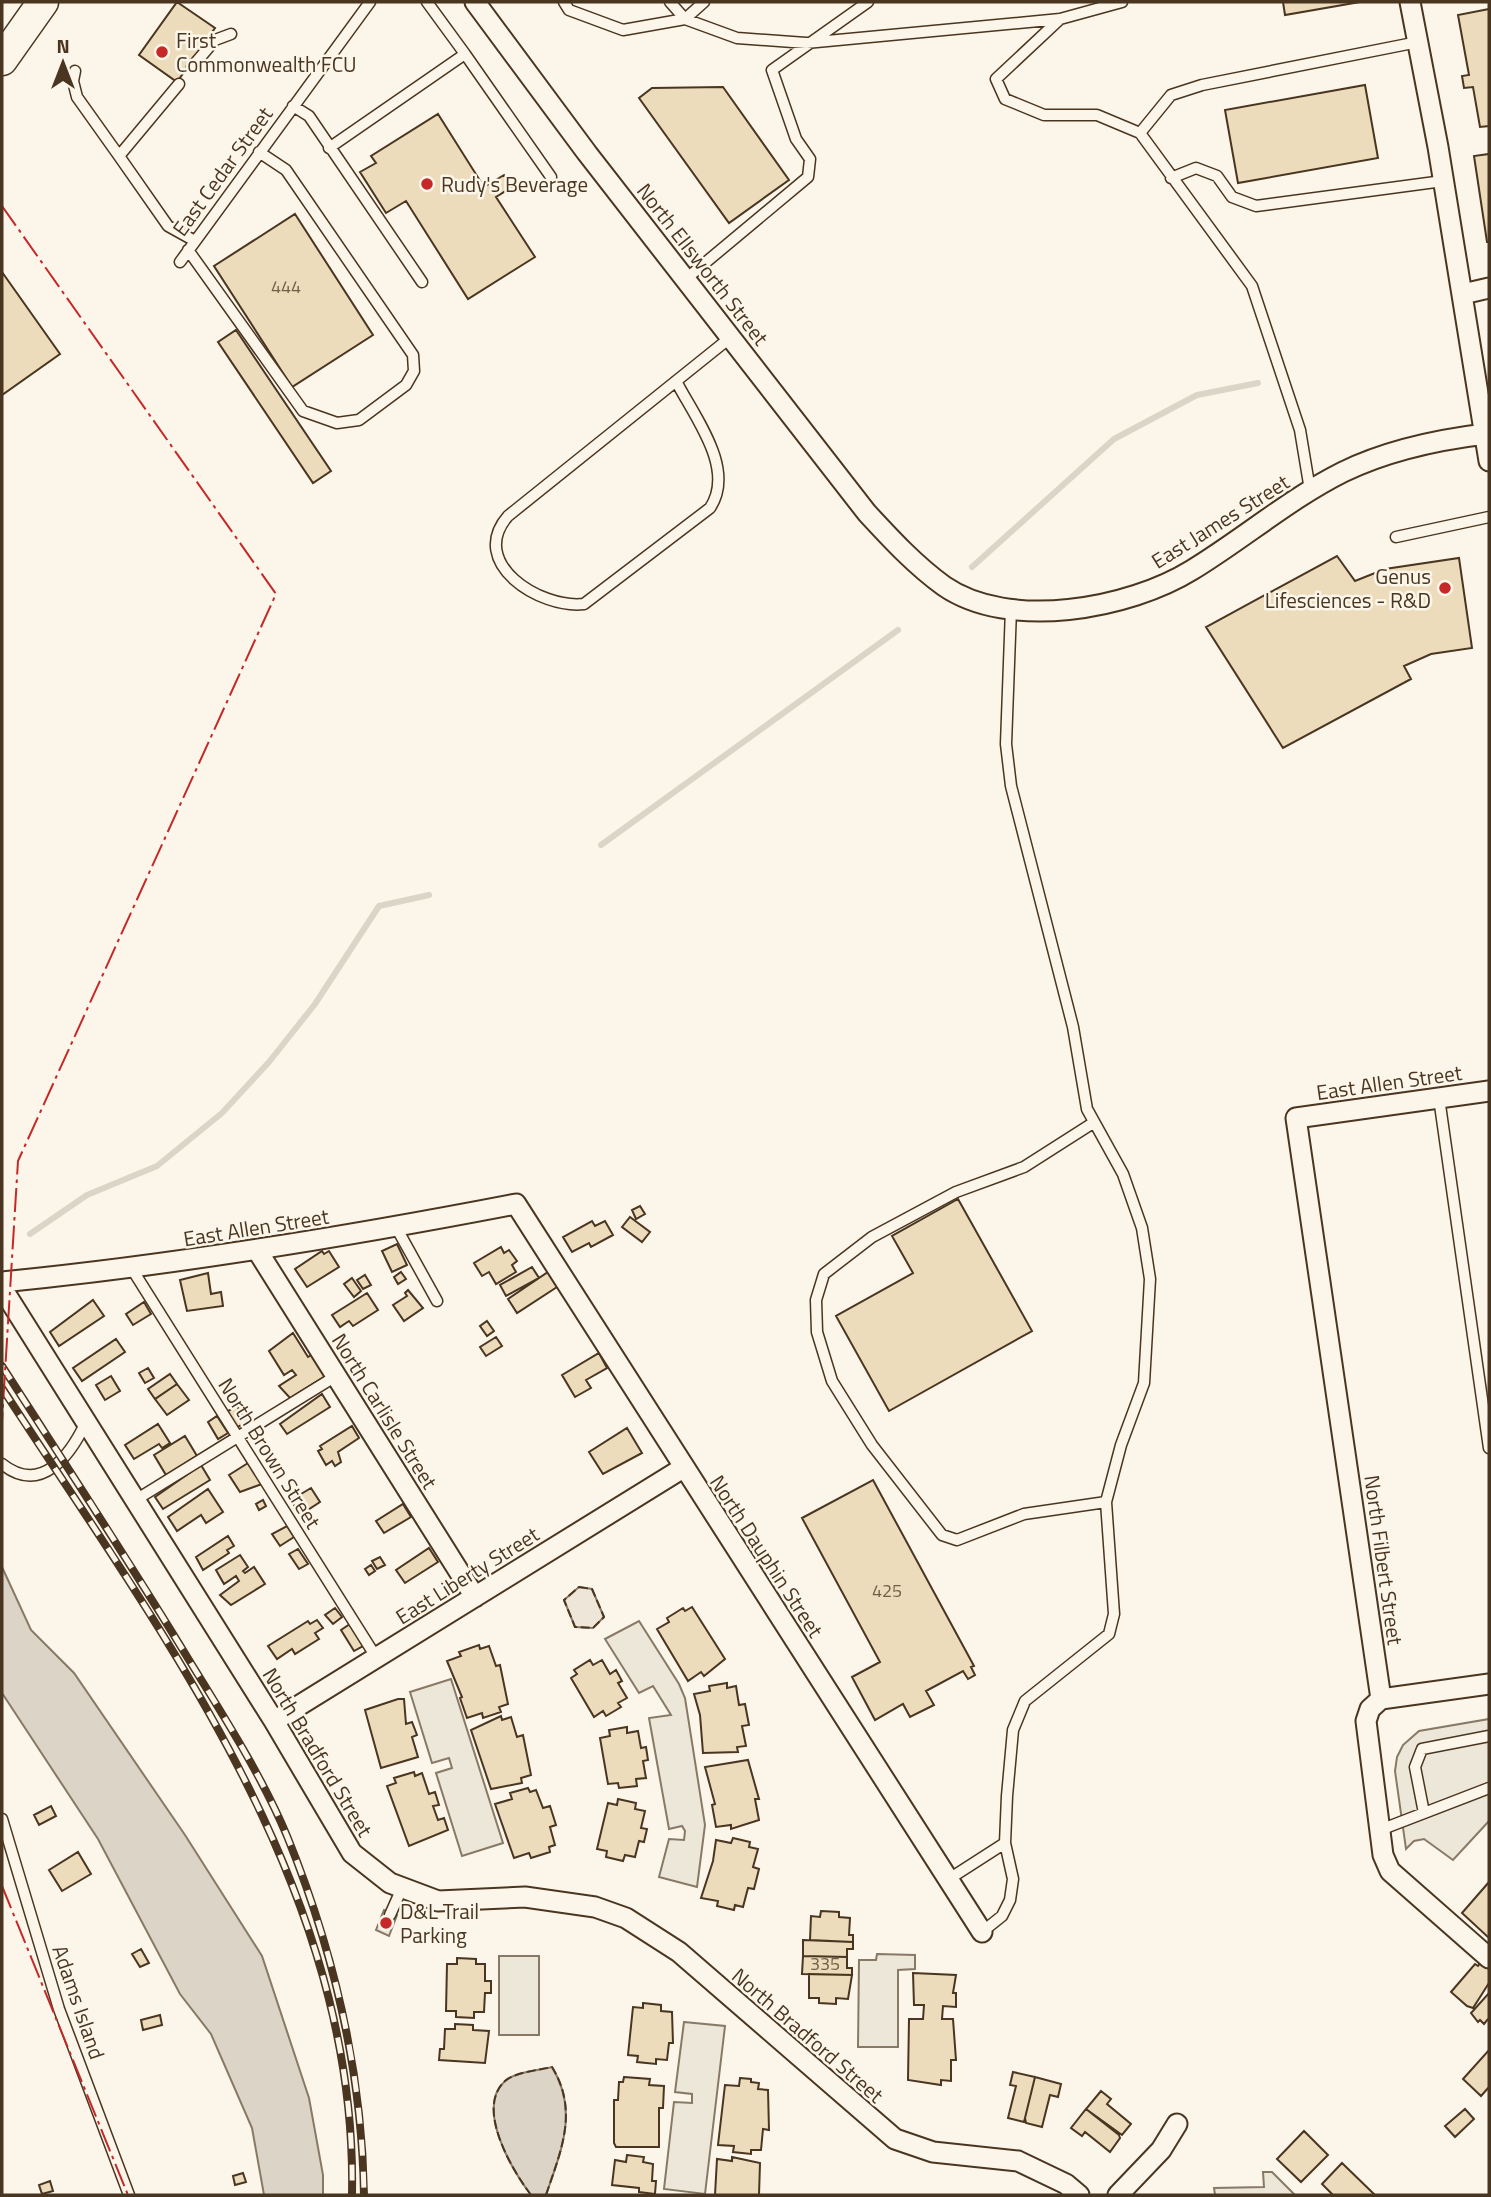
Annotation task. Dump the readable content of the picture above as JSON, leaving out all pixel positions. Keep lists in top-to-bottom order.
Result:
{
  "streets": {
    "street": [
      "North Ellsworth Street",
      "East James Street",
      "East Allen Street",
      "North Carlisle Street",
      "North Dauphin Street",
      "North Filbert Street",
      "East Liberty Street",
      "North Bradford Street"
    ],
    "lane": ["East Cedar Street", "North Brown Street", "Adams Island"]
  },
  "crossings": [
    ["North Ellsworth Street", "East James Street"],
    ["East Allen Street", "North Carlisle Street"],
    ["East Allen Street", "North Brown Street"],
    ["East Allen Street", "North Dauphin Street"],
    ["East Allen Street", "North Filbert Street"],
    ["North Carlisle Street", "East Liberty Street"],
    ["North Brown Street", "East Liberty Street"],
    ["North Dauphin Street", "East Liberty Street"],
    ["East Liberty Street", "North Bradford Street"]
  ],
  "places": [
    "First Commonwealth FCU",
    "Rudy's Beverage",
    "Genus Lifesciences - R&D",
    "D&L Trail Parking"
  ],
  "house_numbers": ["444", "425", "335"],
  "north": "top"
}
